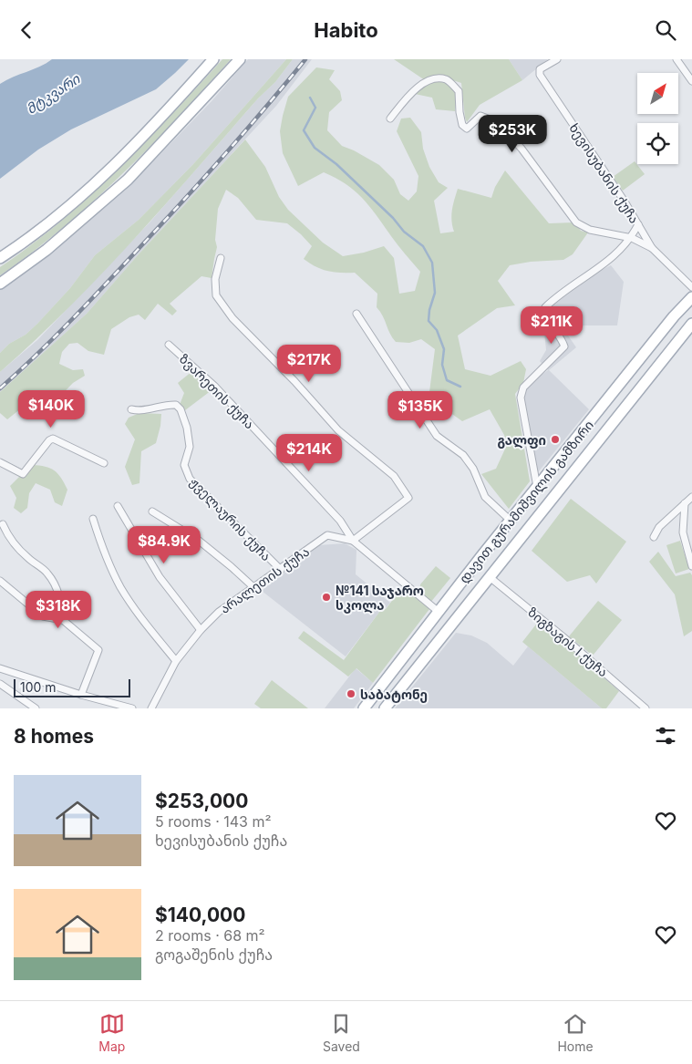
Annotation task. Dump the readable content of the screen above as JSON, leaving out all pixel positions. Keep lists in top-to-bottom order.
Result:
{
  "streets": {
    "main road": ["დავით გურამიშვილის გამზირი"],
    "street": [
      "ხევისუბანის ქუჩა",
      "ზვარეთის ქუჩა",
      "ჟველაურის ქუჩა",
      "არალეთის ქუჩა",
      "ზიგზაგის I ქუჩა"
    ]
  },
  "crossings": [
    ["ხევისუბანის ქუჩა", "დავით გურამიშვილის გამზირი"],
    ["ზვარეთის ქუჩა", "დავით გურამიშვილის გამზირი"],
    ["ზვარეთის ქუჩა", "არალეთის ქუჩა"],
    ["დავით გურამიშვილის გამზირი", "ზიგზაგის I ქუჩა"],
    ["ჟველაურის ქუჩა", "არალეთის ქუჩა"]
  ],
  "water": ["მტკვარი"],
  "places": ["გალფი", "№141 საჯარო სკოლა", "საბატონე"],
  "scale_bar": "100 m",
  "north": "top right",
  "page": {
    "header": "Habito",
    "price": [
      "$253K",
      "$211K",
      "$217K",
      "$140K",
      "$135K",
      "$214K",
      "$84.9K",
      "$318K"
    ],
    "scale": "100 m",
    "heading": "8 homes",
    "list": [
      {
        "name": "$253,000",
        "note": "5 rooms · 143 m² · ხევისუბანის ქუჩა"
      },
      {
        "name": "$140,000",
        "note": "2 rooms · 68 m² · გოგაშენის ქუჩა"
      }
    ],
    "tabs": ["Map", "Saved", "Home"]
  }
}
